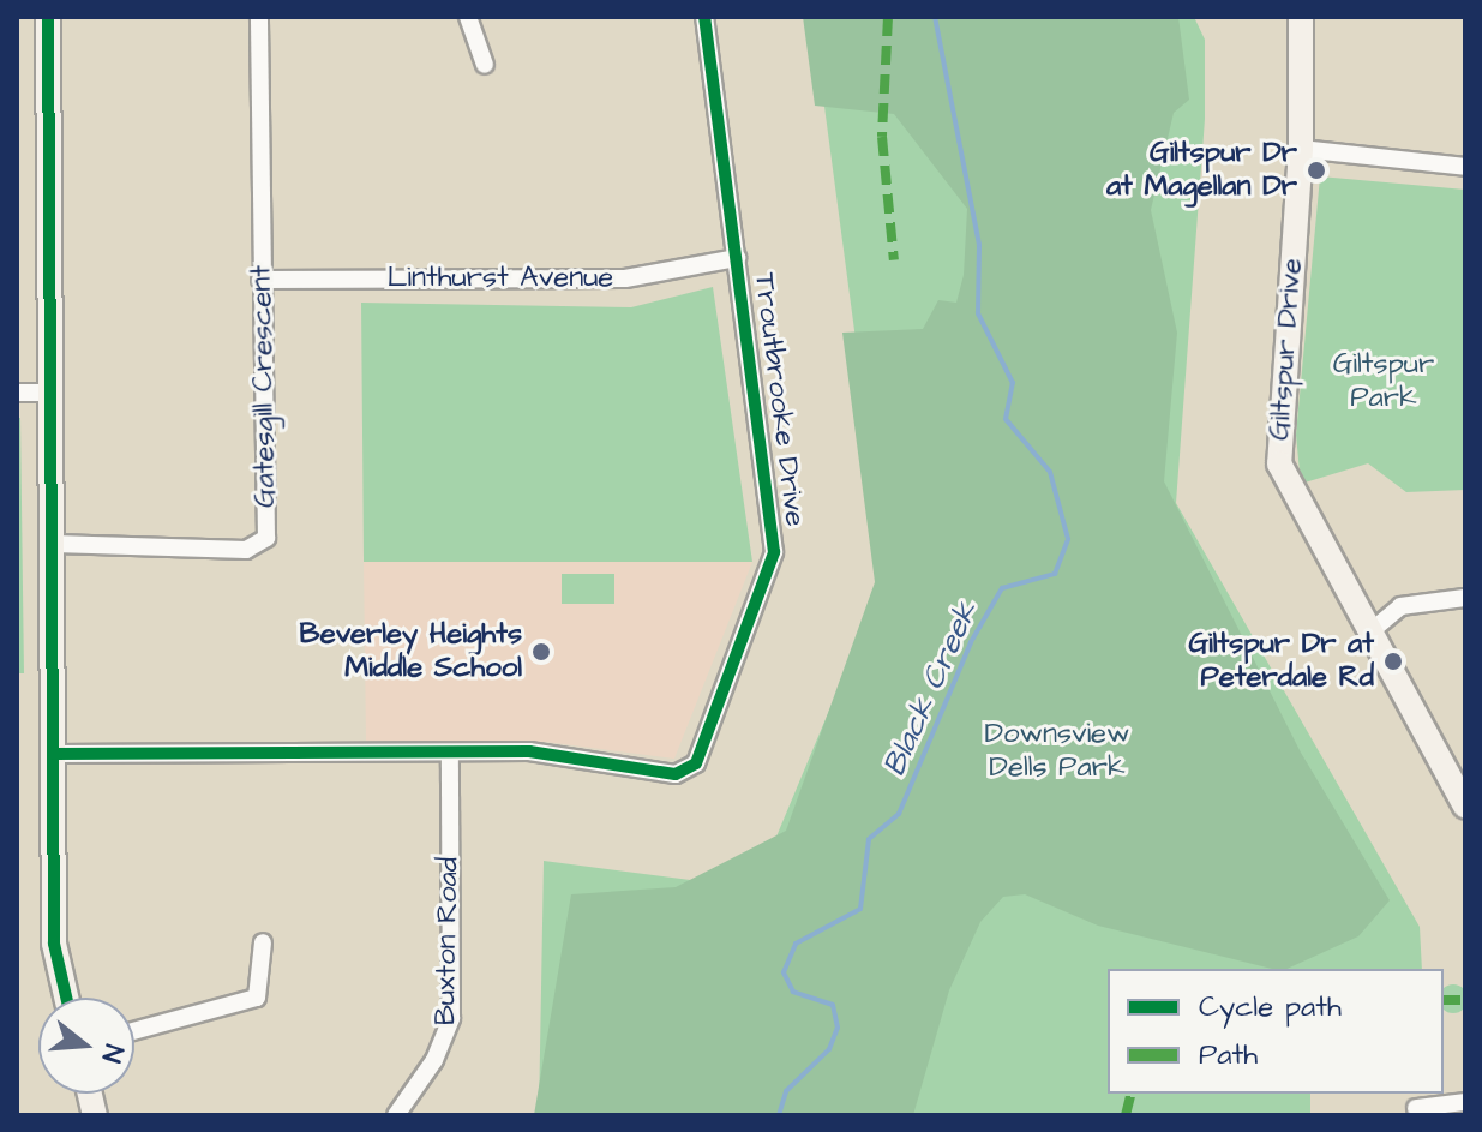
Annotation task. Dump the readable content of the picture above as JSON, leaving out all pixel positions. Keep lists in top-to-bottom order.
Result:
{
  "streets": {
    "street": [
      "Linthurst Avenue",
      "Giltspur Drive",
      "Gatesgill Crescent",
      "Troutbrooke Drive",
      "Buxton Road"
    ]
  },
  "crossings": [
    ["Linthurst Avenue", "Gatesgill Crescent"],
    ["Linthurst Avenue", "Troutbrooke Drive"],
    ["Troutbrooke Drive", "Buxton Road"]
  ],
  "water": ["Black Creek"],
  "parks": ["Giltspur Park", "Downsview Dells Park"],
  "places": ["Giltspur Dr at Magellan Dr", "Beverley Heights Middle School", "Giltspur Dr at Peterdale Rd"],
  "legend": ["Cycle path", "Path"],
  "north": "right"
}
